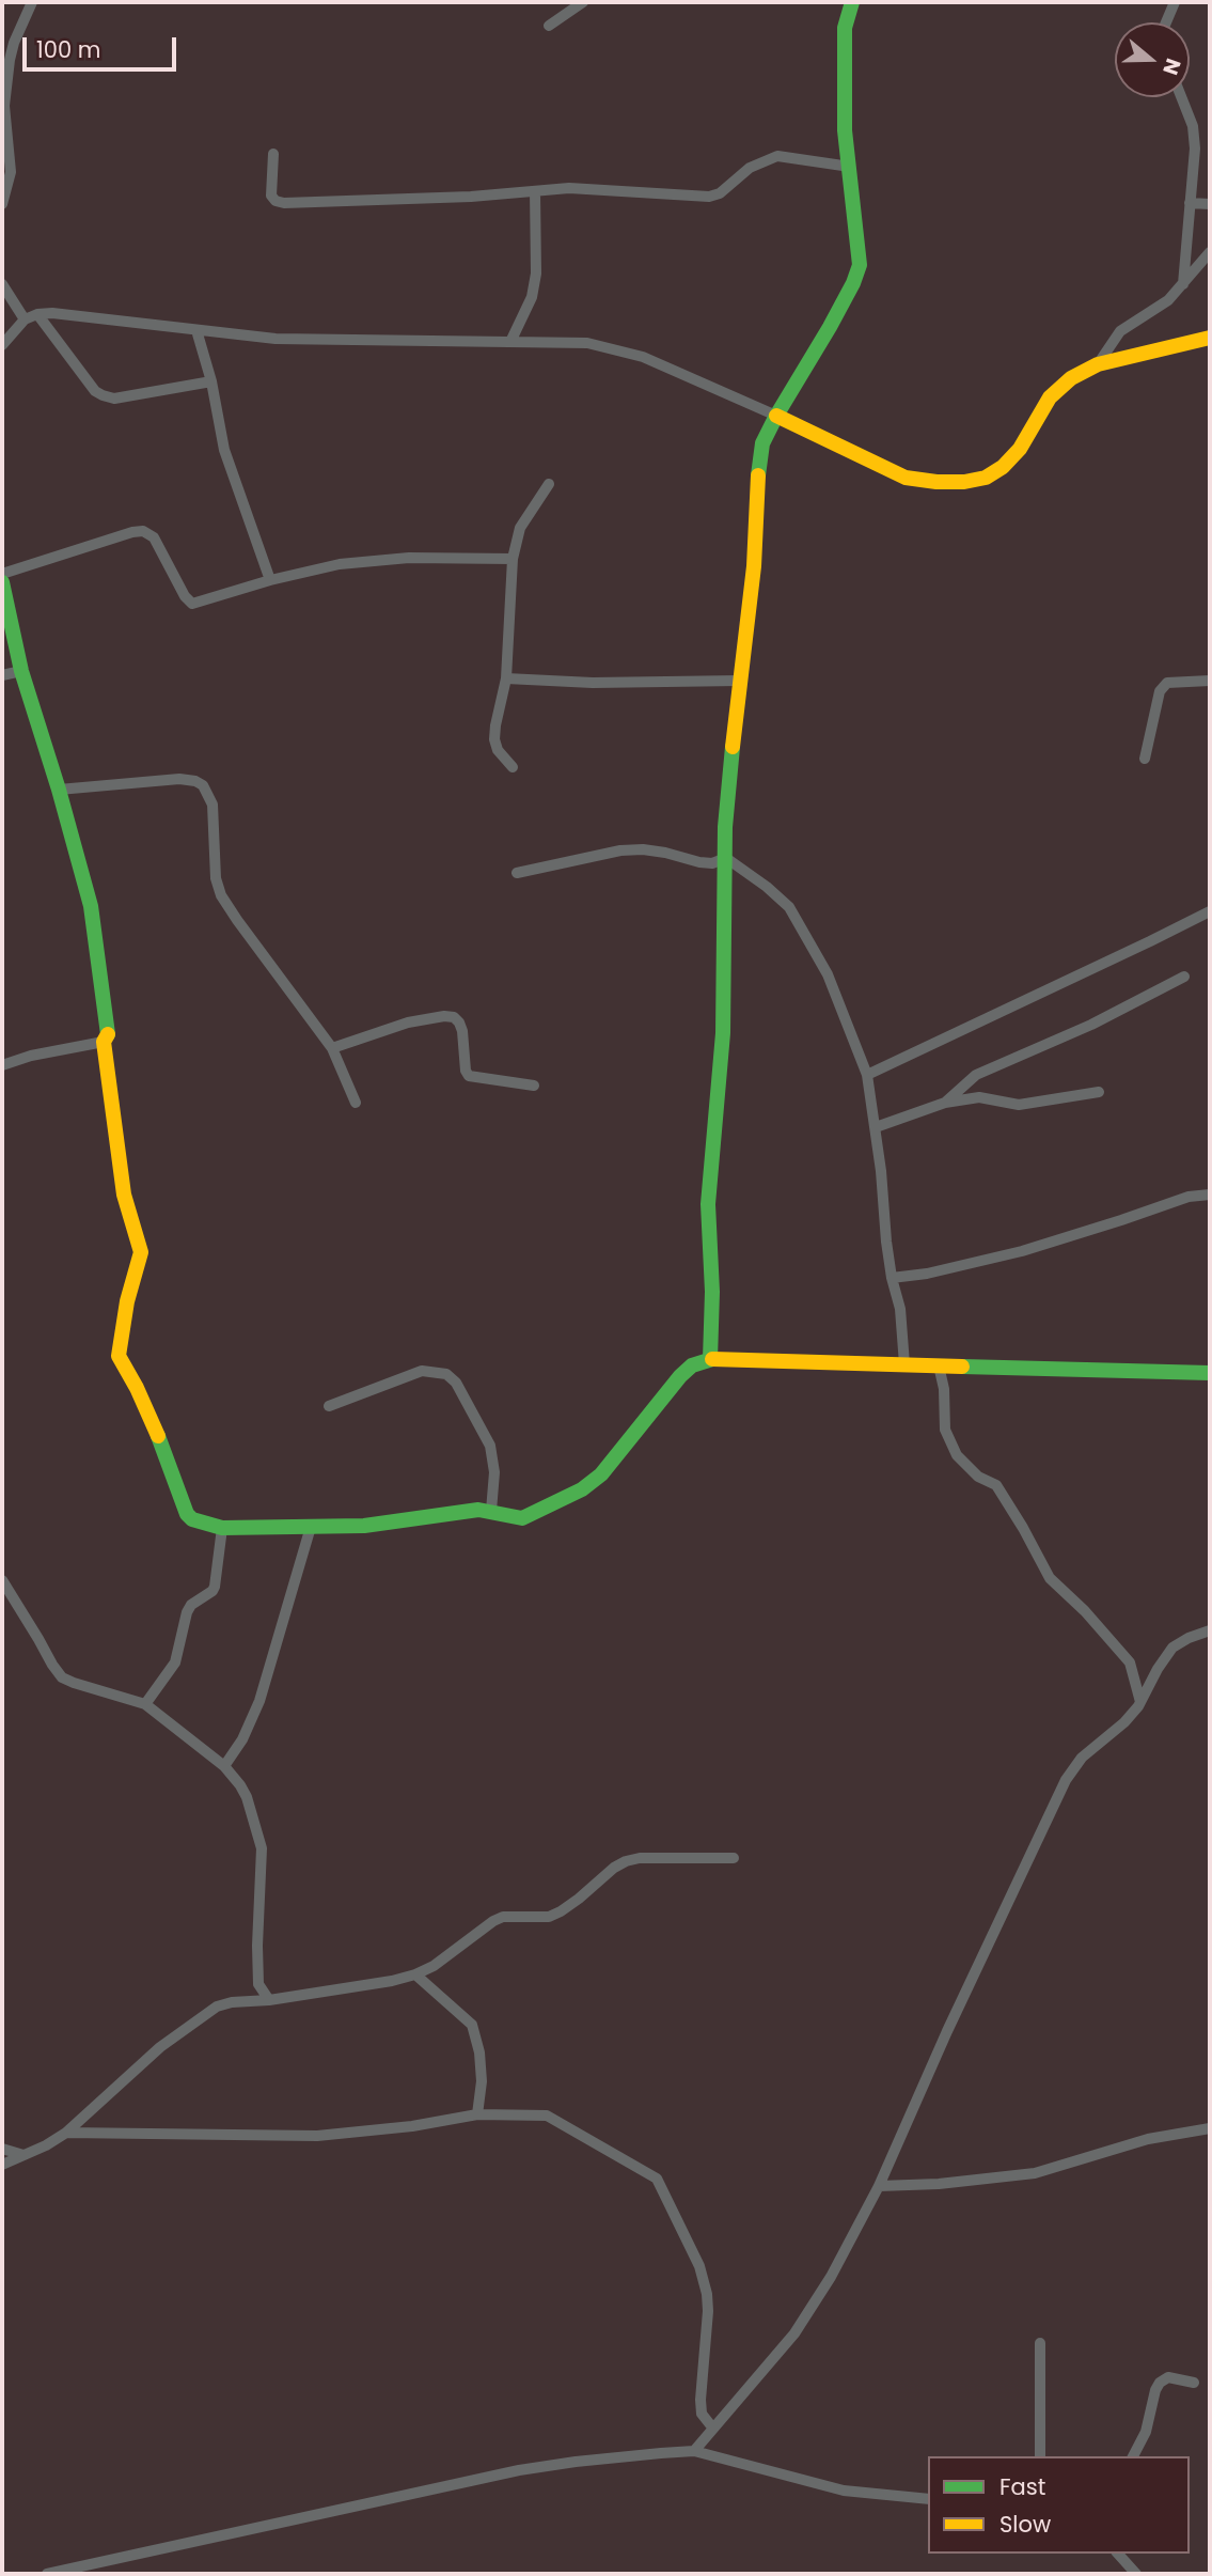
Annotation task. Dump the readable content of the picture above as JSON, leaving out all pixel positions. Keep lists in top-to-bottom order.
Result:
{
  "legend": ["Fast", "Slow"],
  "scale_bar": "100 m",
  "north": "right"
}
